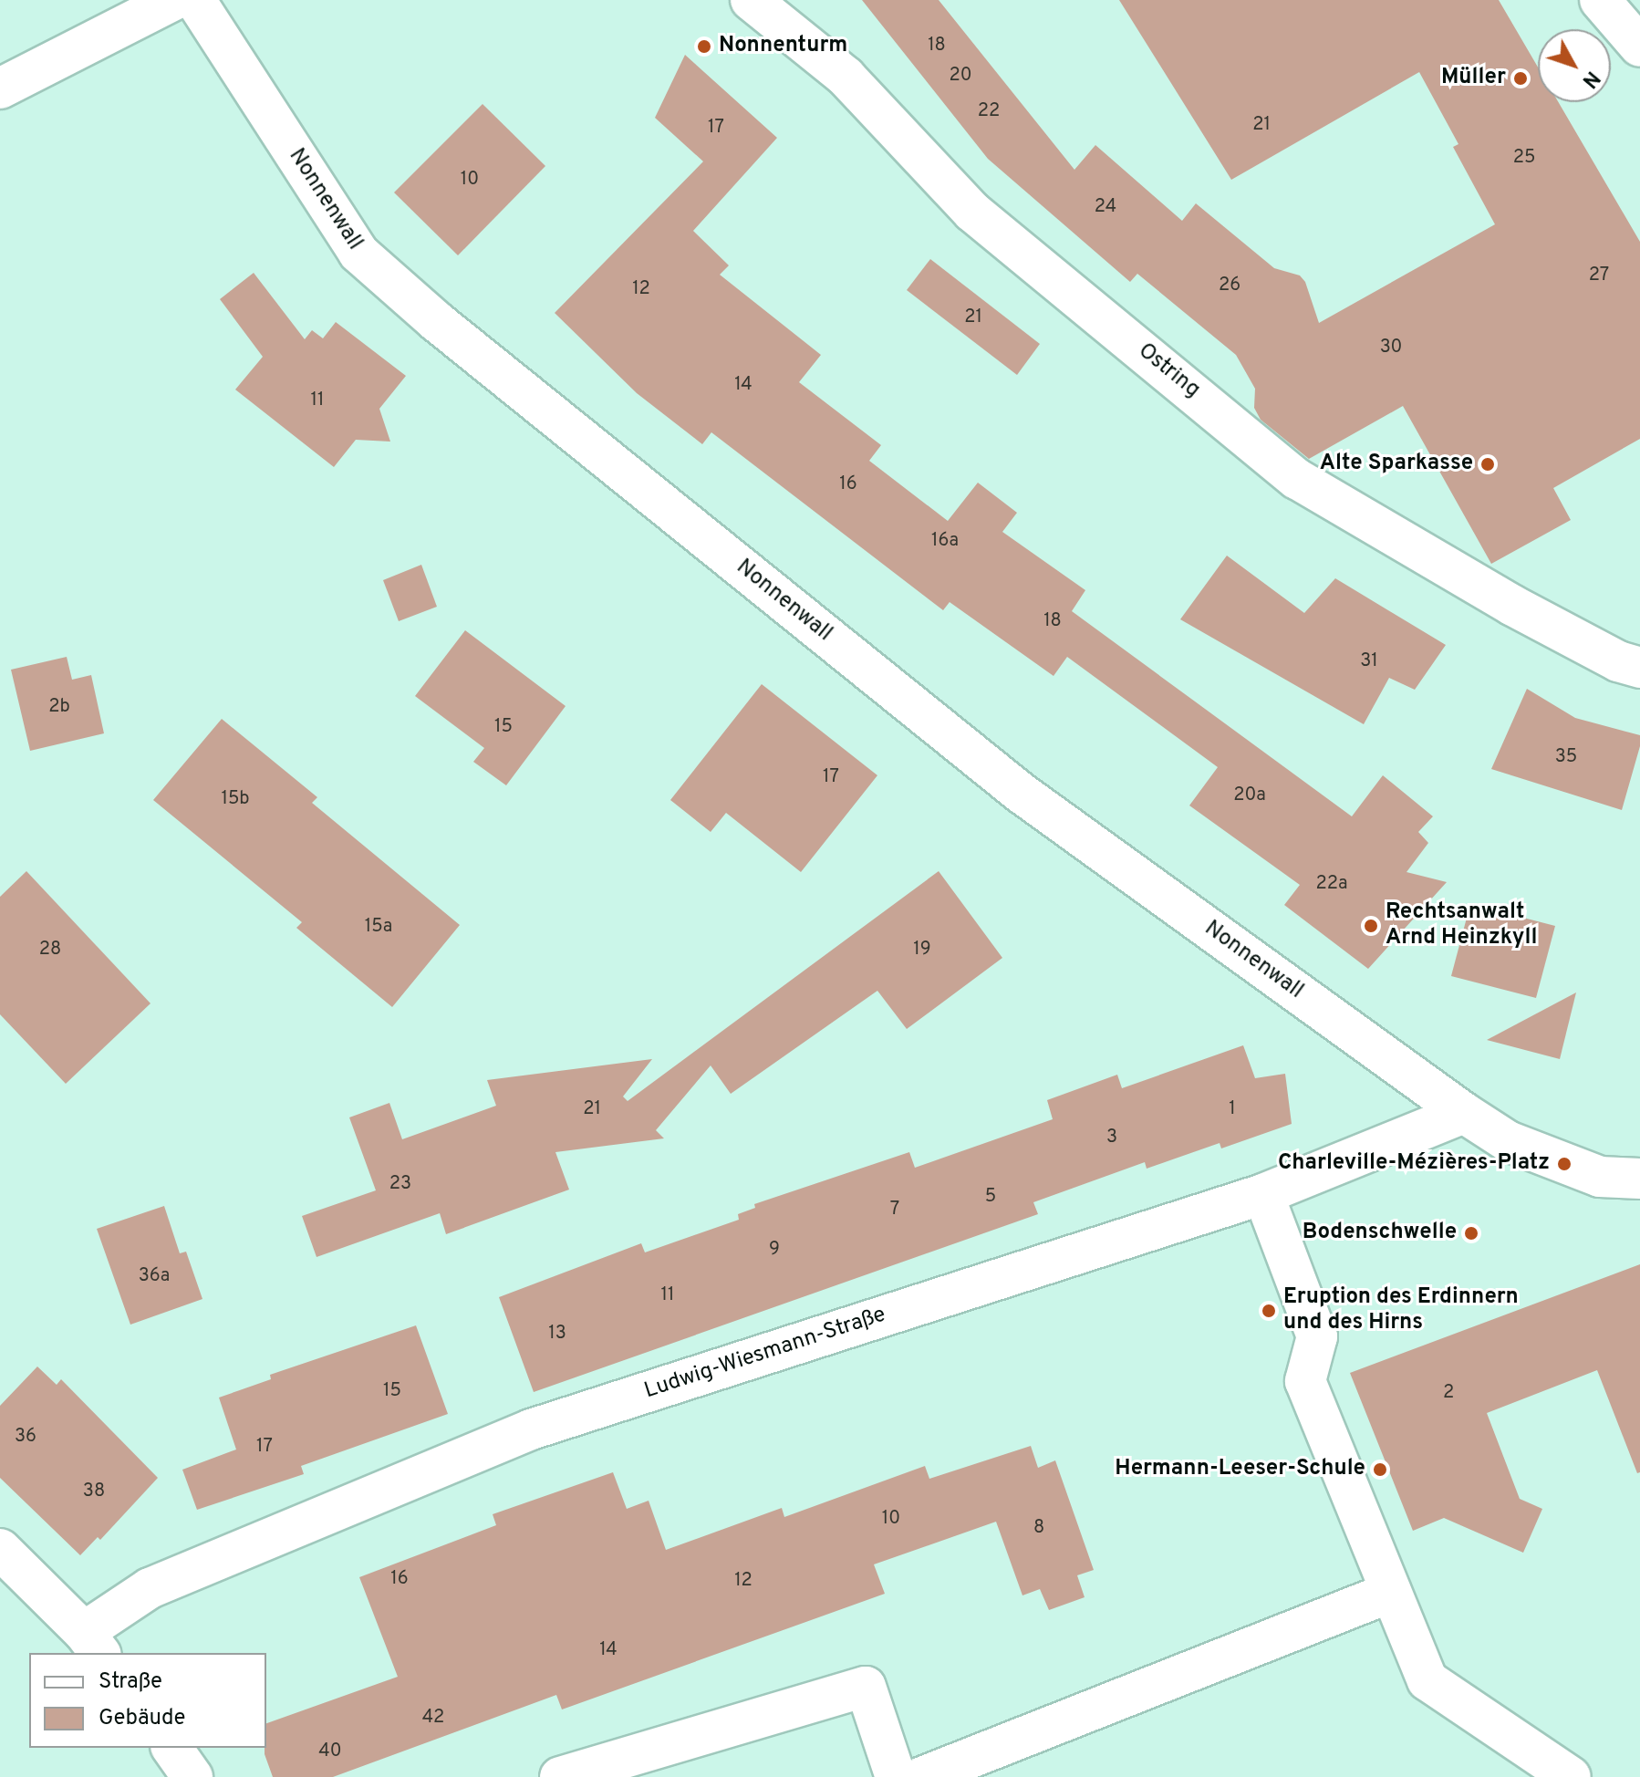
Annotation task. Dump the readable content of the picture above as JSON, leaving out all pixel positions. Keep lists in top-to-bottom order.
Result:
{
  "streets": {
    "street": ["Nonnenwall", "Ostring", "Ludwig-Wiesmann-Straße"]
  },
  "crossings": [
    ["Nonnenwall", "Ludwig-Wiesmann-Straße"]
  ],
  "places": [
    "Nonnenturm",
    "Müller",
    "Alte Sparkasse",
    "Rechtsanwalt Arnd Heinzkyll",
    "Charleville-Mézières-Platz",
    "Bodenschwelle",
    "Eruption des Erdinnern und des Hirns",
    "Hermann-Leeser-Schule"
  ],
  "house_numbers": [
    "18",
    "20",
    "22",
    "21",
    "17",
    "25",
    "10",
    "24",
    "27",
    "26",
    "12",
    "21",
    "30",
    "14",
    "11",
    "16",
    "16a",
    "18",
    "31",
    "2b",
    "15",
    "35",
    "17",
    "20a",
    "15b",
    "22a",
    "15a",
    "28",
    "19",
    "21",
    "1",
    "3",
    "23",
    "5",
    "7",
    "9",
    "36a",
    "11",
    "13",
    "15",
    "2",
    "36",
    "17",
    "38",
    "10",
    "8",
    "16",
    "12",
    "14",
    "42",
    "40"
  ],
  "legend": ["Straße", "Gebäude"],
  "north": "bottom right"
}
